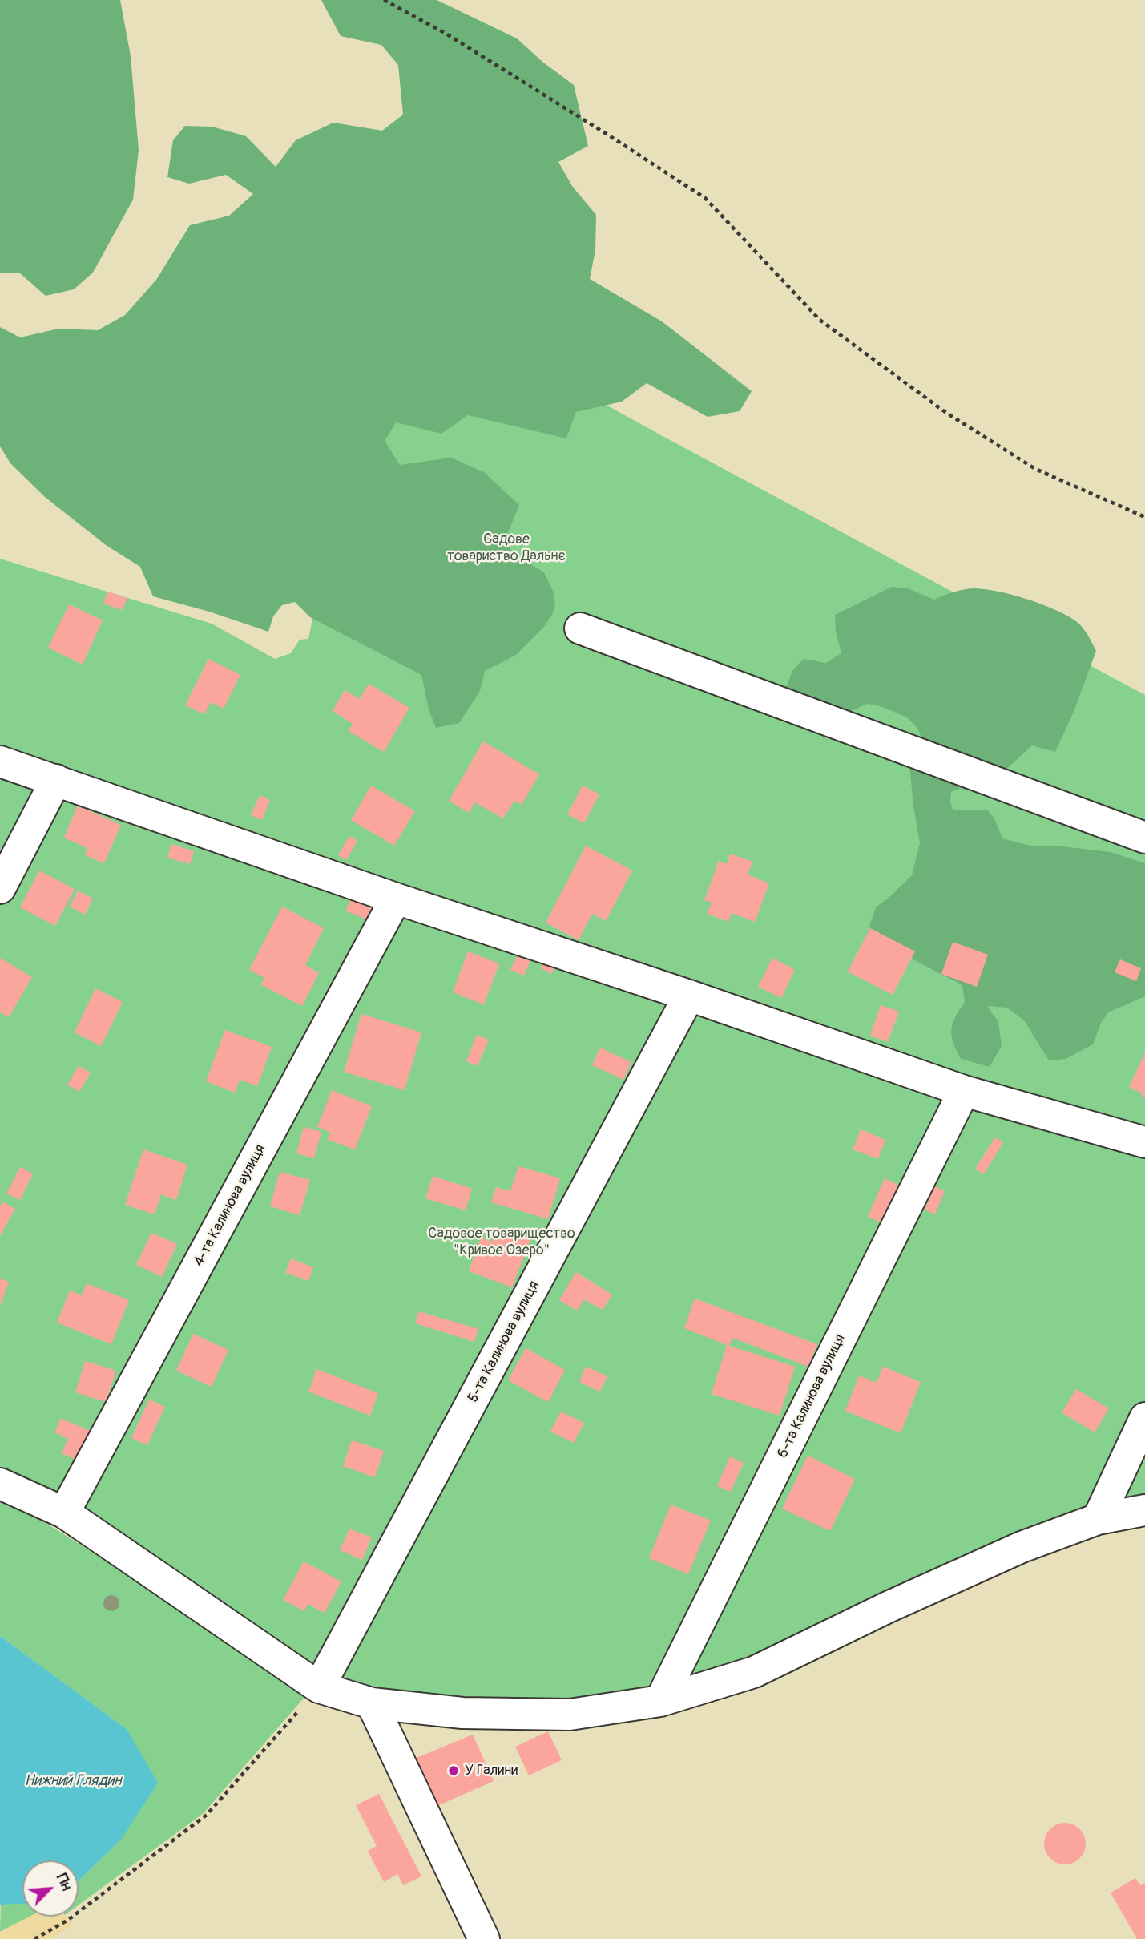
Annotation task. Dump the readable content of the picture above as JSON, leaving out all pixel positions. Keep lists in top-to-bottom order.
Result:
{
  "streets": {
    "street": ["4-та Калинова вулиця", "5-та Калинова вулиця", "6-та Калинова вулиця"]
  },
  "water": ["Нижний Глядин"],
  "parks": ["Садове товариство Дальнє", "Садовое товарищество \"Кривое Озеро\""],
  "places": ["У Галини"],
  "north": "top right"
}
